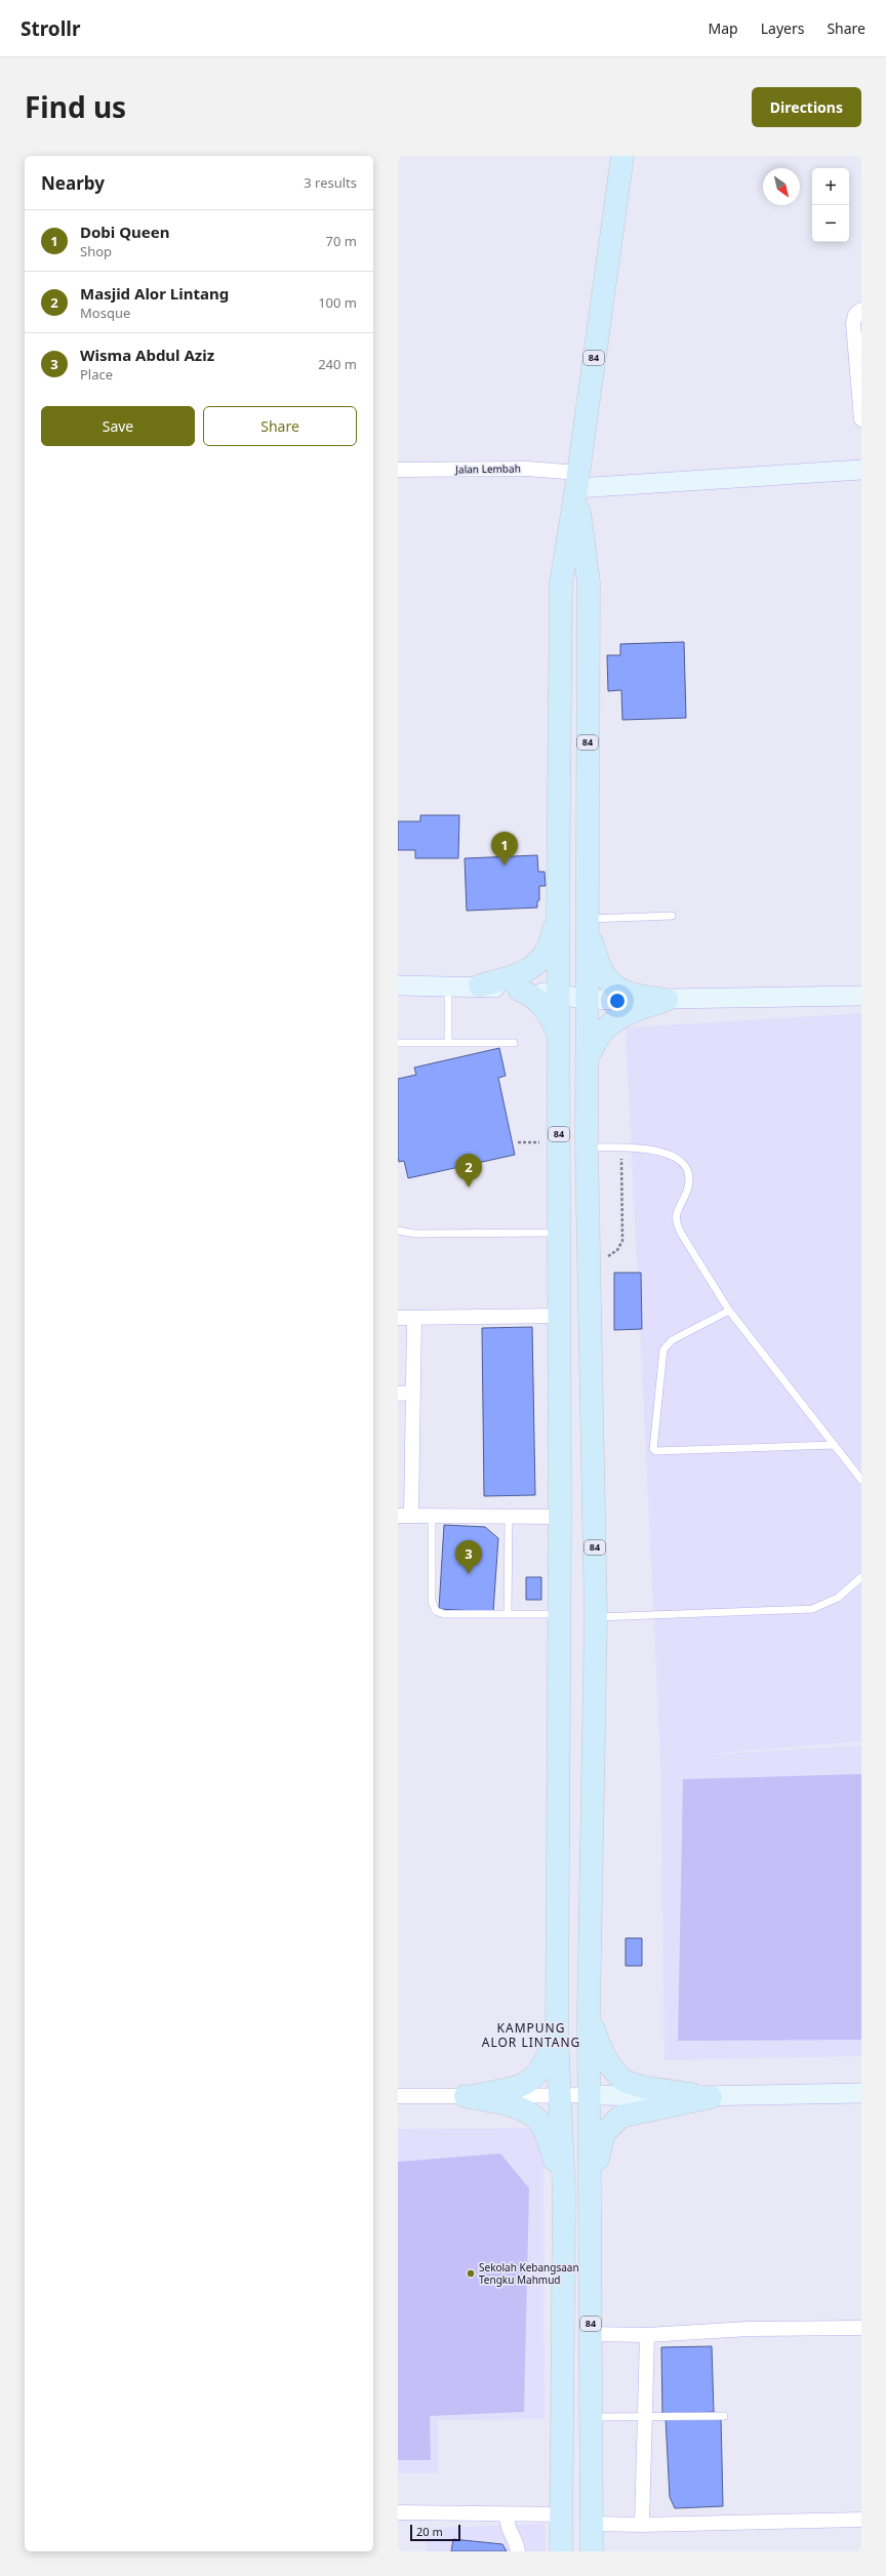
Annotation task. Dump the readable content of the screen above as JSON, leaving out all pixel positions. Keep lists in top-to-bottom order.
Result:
{
  "streets": {
    "main road": ["84"],
    "street": ["Jalan Lembah"]
  },
  "crossings": [
    ["84", "Jalan Lembah"]
  ],
  "districts": ["KAMPUNG ALOR LINTANG"],
  "places": ["Sekolah Kebangsaan Tengku Mahmud"],
  "scale_bar": "20 m",
  "north": "bottom right",
  "page": {
    "header": "Strollr",
    "nav": ["Map", "Layers", "Share"],
    "title": "Find us",
    "buttons": [
      "Directions",
      ["Save", "Share"]
    ],
    "heading": ["Nearby", "3 results"],
    "map_buttons": ["+", "−"],
    "list": [
      {
        "mark": "1",
        "name": "Dobi Queen",
        "note": "Shop",
        "value": "70 m"
      },
      {
        "mark": "2",
        "name": "Masjid Alor Lintang",
        "note": "Mosque",
        "value": "100 m"
      },
      {
        "mark": "3",
        "name": "Wisma Abdul Aziz",
        "note": "Place",
        "value": "240 m"
      }
    ],
    "pins": ["1", "2", "3"],
    "scale": "20 m"
  }
}
